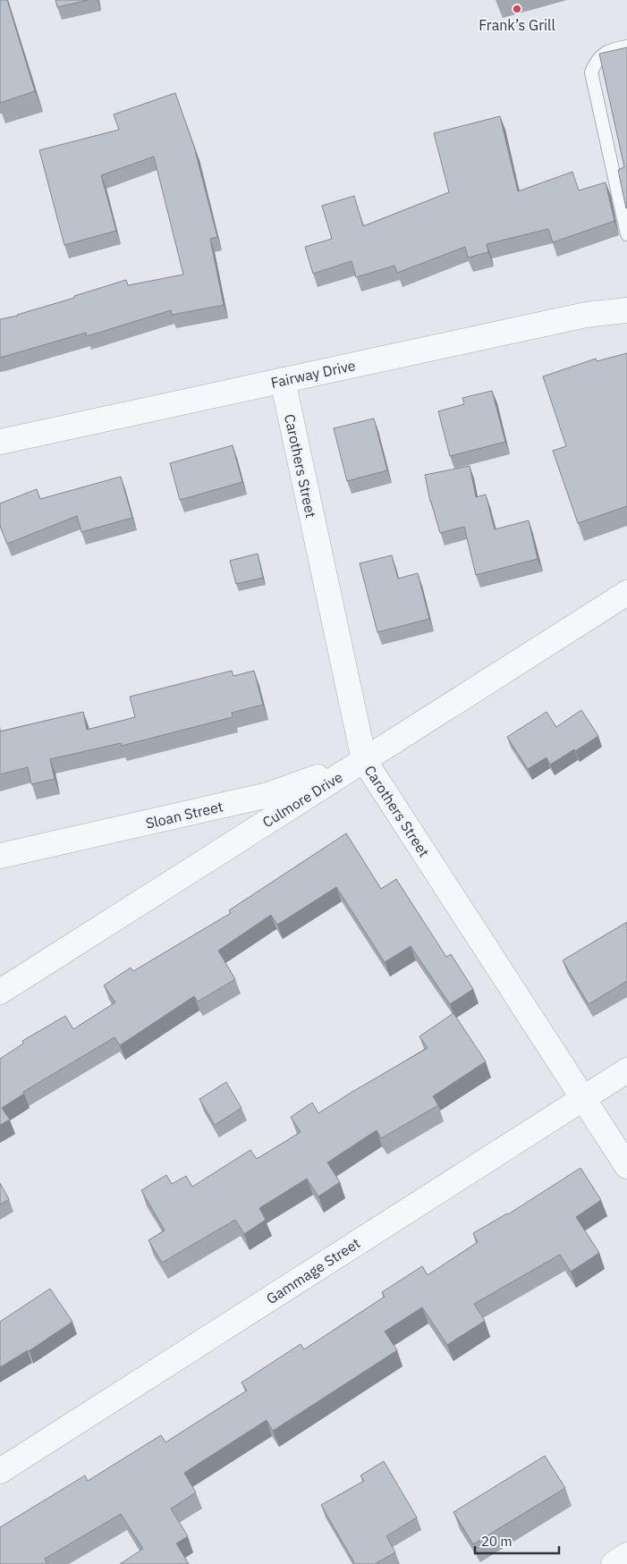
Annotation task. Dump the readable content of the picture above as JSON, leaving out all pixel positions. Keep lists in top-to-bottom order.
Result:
{
  "streets": {
    "street": [
      "Fairway Drive",
      "Carothers Street",
      "Culmore Drive",
      "Sloan Street",
      "Gammage Street"
    ]
  },
  "crossings": [
    ["Fairway Drive", "Carothers Street"],
    ["Carothers Street", "Culmore Drive"],
    ["Carothers Street", "Sloan Street"],
    ["Carothers Street", "Gammage Street"],
    ["Culmore Drive", "Sloan Street"]
  ],
  "places": ["Frank’s Grill"],
  "scale_bar": "20 m"
}
